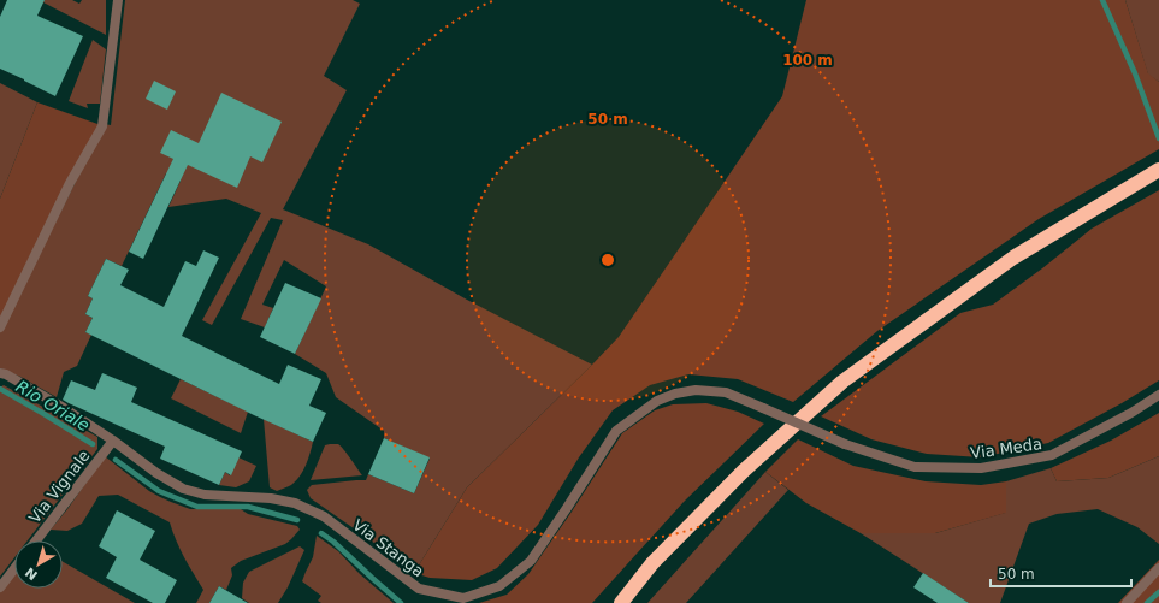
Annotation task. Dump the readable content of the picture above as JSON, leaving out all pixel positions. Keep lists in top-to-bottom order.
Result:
{
  "streets": {
    "street": ["Via Meda", "Via Vignale", "Via Stanga"]
  },
  "crossings": [
    ["Via Meda", "Via Stanga"],
    ["Via Vignale", "Via Stanga"]
  ],
  "water": ["Rio Oriale"],
  "scale_bar": "50 m",
  "north": "bottom left",
  "rings": ["100 m", "50 m"]
}
